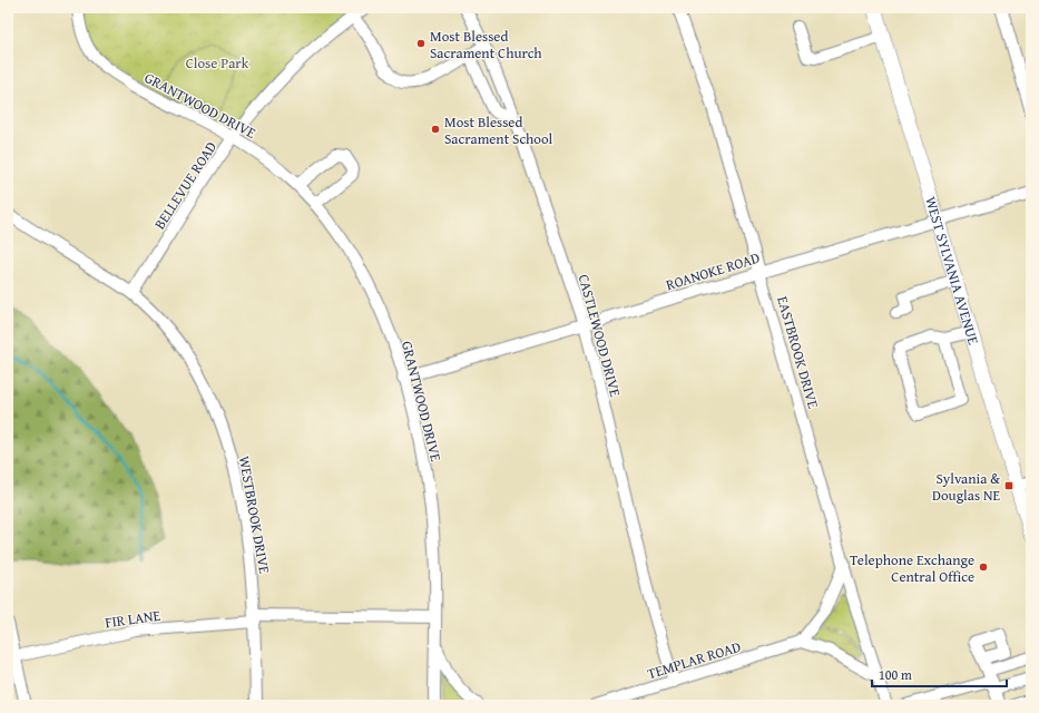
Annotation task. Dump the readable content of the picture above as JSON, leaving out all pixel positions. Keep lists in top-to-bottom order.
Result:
{
  "streets": {
    "main road": ["WEST SYLVANIA AVENUE"],
    "street": [
      "GRANTWOOD DRIVE",
      "BELLEVUE ROAD",
      "ROANOKE ROAD",
      "CASTLEWOOD DRIVE",
      "EASTBROOK DRIVE",
      "WESTBROOK DRIVE",
      "FIR LANE",
      "TEMPLAR ROAD"
    ]
  },
  "crossings": [
    ["GRANTWOOD DRIVE", "BELLEVUE ROAD"],
    ["GRANTWOOD DRIVE", "ROANOKE ROAD"],
    ["GRANTWOOD DRIVE", "FIR LANE"],
    ["BELLEVUE ROAD", "WESTBROOK DRIVE"],
    ["ROANOKE ROAD", "WEST SYLVANIA AVENUE"],
    ["ROANOKE ROAD", "CASTLEWOOD DRIVE"],
    ["ROANOKE ROAD", "EASTBROOK DRIVE"],
    ["CASTLEWOOD DRIVE", "TEMPLAR ROAD"],
    ["WESTBROOK DRIVE", "FIR LANE"]
  ],
  "parks": ["Close Park"],
  "places": {
    "other": ["Most Blessed Sacrament Church", "Most Blessed Sacrament School", "Telephone Exchange Central Office"],
    "transit": ["Sylvania & Douglas NE"]
  },
  "scale_bar": "100 m"
}
